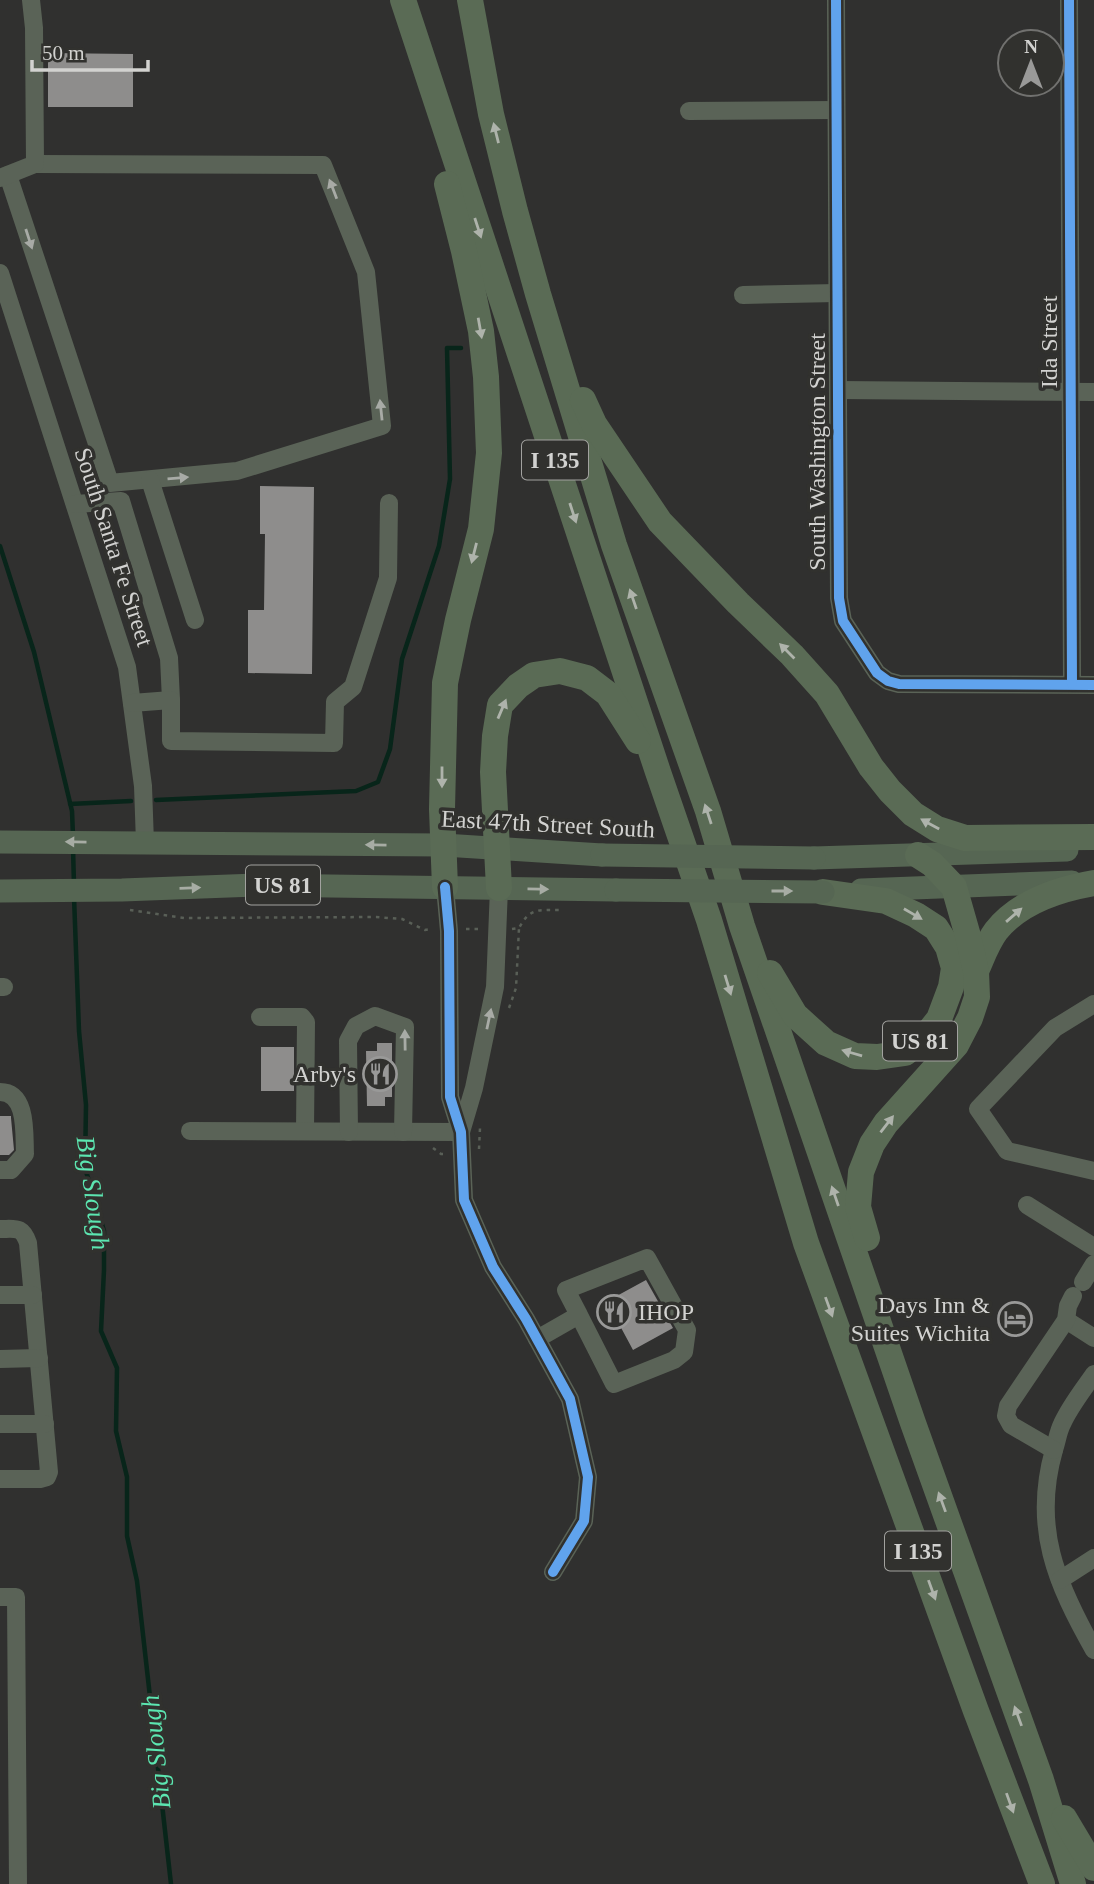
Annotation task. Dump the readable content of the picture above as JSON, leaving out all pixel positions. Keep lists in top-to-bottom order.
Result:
{
  "streets": {
    "highway": ["I 135", "US 81"],
    "main road": ["East 47th Street South"],
    "street": ["Ida Street", "South Washington Street", "South Santa Fe Street"]
  },
  "crossings": [
    ["Ida Street", "South Washington Street"],
    ["I 135", "US 81"],
    ["South Santa Fe Street", "East 47th Street South"]
  ],
  "water": ["Big Slough"],
  "places": {
    "restaurant": ["Arby's", "IHOP"],
    "hotel": ["Days Inn & Suites Wichita"]
  },
  "scale_bar": "50 m",
  "north": "top"
}
